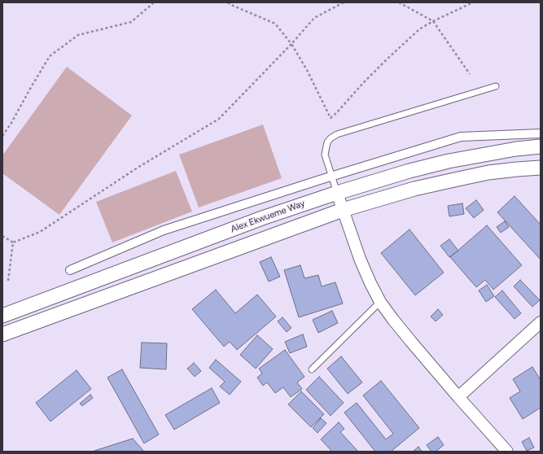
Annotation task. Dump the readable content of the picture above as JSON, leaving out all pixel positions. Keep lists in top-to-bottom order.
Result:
{
  "streets": {
    "street": ["Alex Ekwueme Way"]
  }
}
